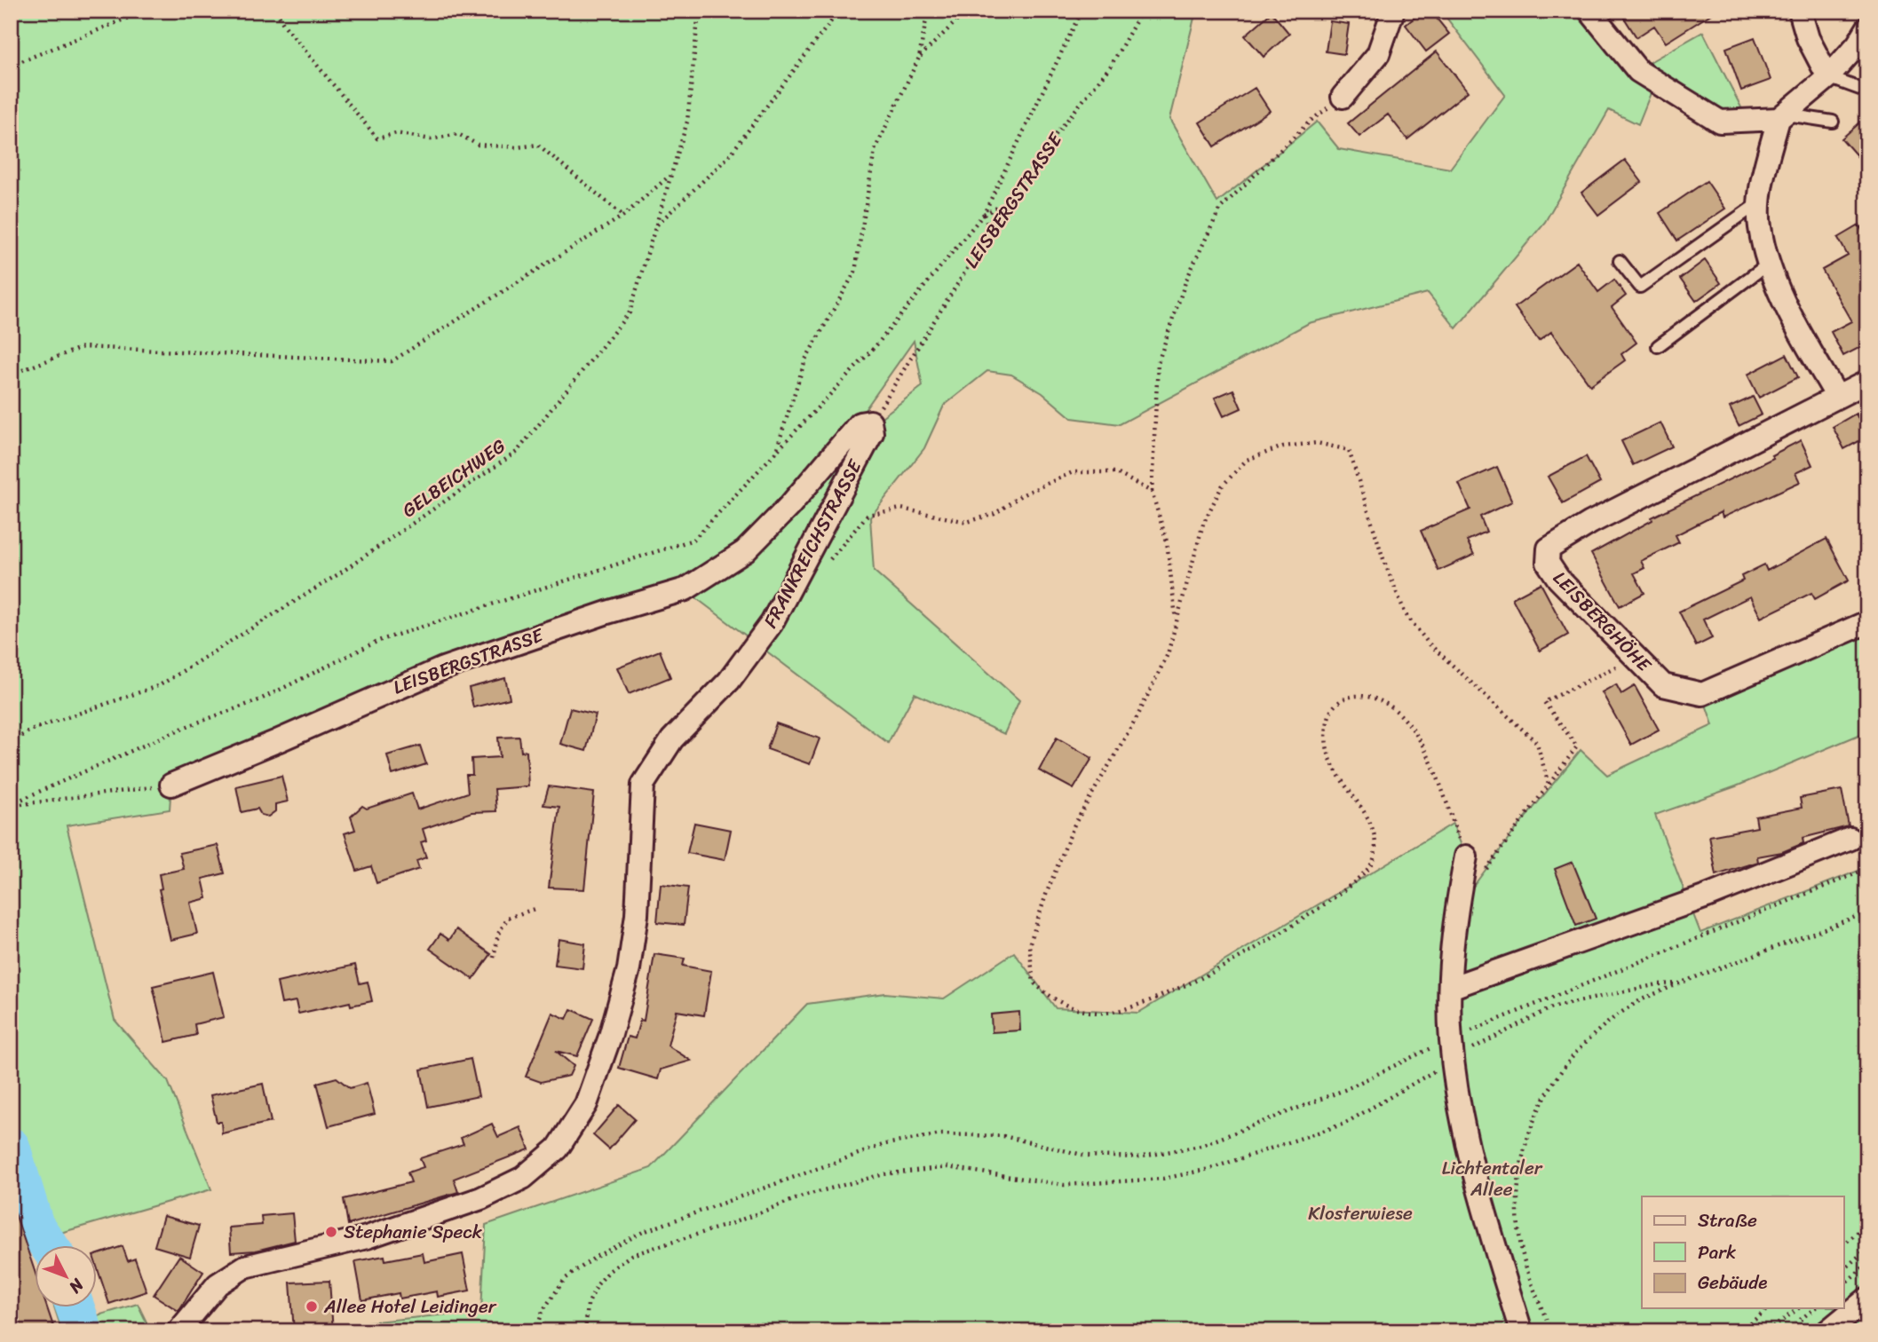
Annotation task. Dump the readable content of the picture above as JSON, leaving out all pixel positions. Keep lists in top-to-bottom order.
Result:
{
  "streets": {
    "street": ["LEISBERGSTRASSE", "FRANKREICHSTRASSE", "LEISBERGHÖHE"],
    "path": ["GELBEICHWEG"]
  },
  "crossings": [
    ["LEISBERGSTRASSE", "FRANKREICHSTRASSE"]
  ],
  "parks": ["Lichtentaler Allee", "Klosterwiese"],
  "places": ["Stephanie Speck", "Allee Hotel Leidinger"],
  "legend": ["Straße", "Park", "Gebäude"],
  "north": "bottom right"
}
